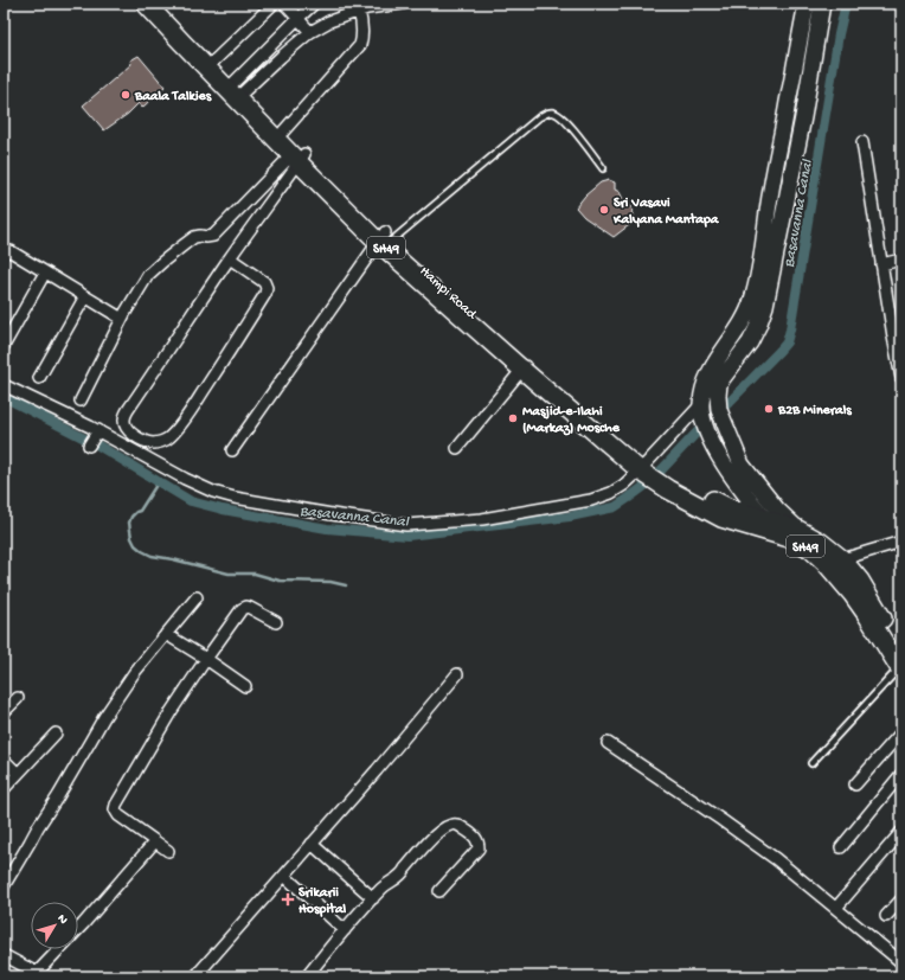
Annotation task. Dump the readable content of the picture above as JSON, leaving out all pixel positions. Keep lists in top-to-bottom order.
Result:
{
  "streets": {
    "main road": ["SH49", "Hampi Road"]
  },
  "crossings": [
    ["SH49", "Hampi Road"]
  ],
  "water": ["Basavanna Canal"],
  "places": {
    "other": [
      "Baala Talkies",
      "Sri Vasavi Kalyana Mantapa",
      "B2B Minerals",
      "Masjid-e-Ilahi (Markaz) Mosche"
    ],
    "health": ["Srikarii Hospital"]
  },
  "north": "top right"
}
